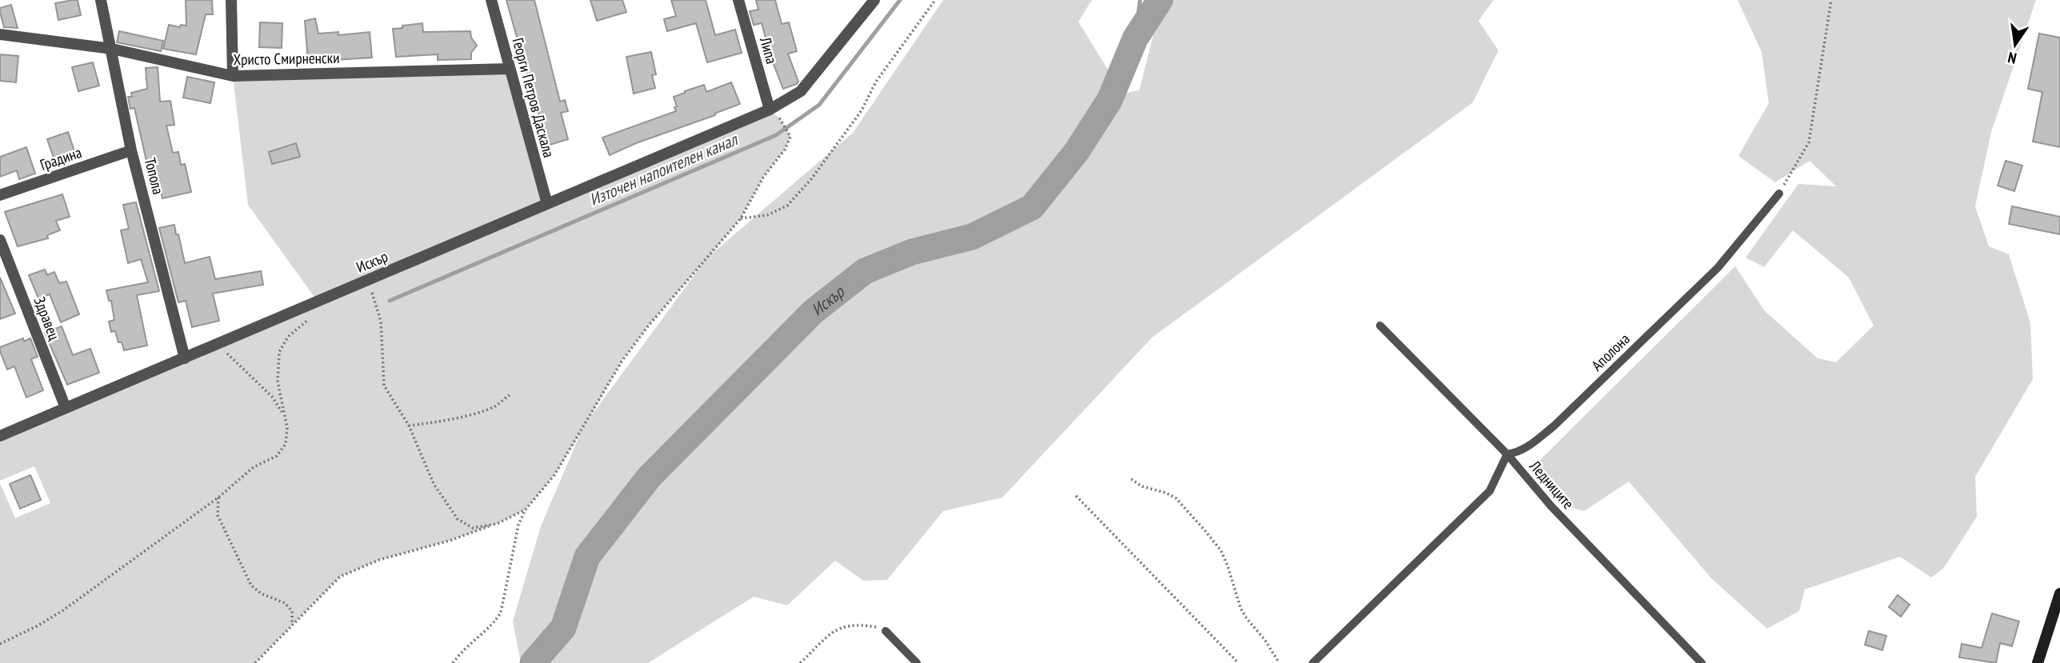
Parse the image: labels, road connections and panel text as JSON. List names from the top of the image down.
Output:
{
  "streets": {
    "street": [
      "Липа",
      "Христо Смирненски",
      "Георги Петров Даскала",
      "Градина",
      "Топола",
      "Искър",
      "Здравец"
    ],
    "lane": ["Аполона", "Ледниците"]
  },
  "crossings": [
    ["Липа", "Искър"],
    ["Христо Смирненски", "Георги Петров Даскала"],
    ["Христо Смирненски", "Топола"],
    ["Георги Петров Даскала", "Искър"],
    ["Градина", "Топола"],
    ["Топола", "Искър"],
    ["Искър", "Здравец"],
    ["Аполона", "Ледниците"]
  ],
  "water": ["Източен напоителен канал", "Искър"],
  "north": "bottom"
}
